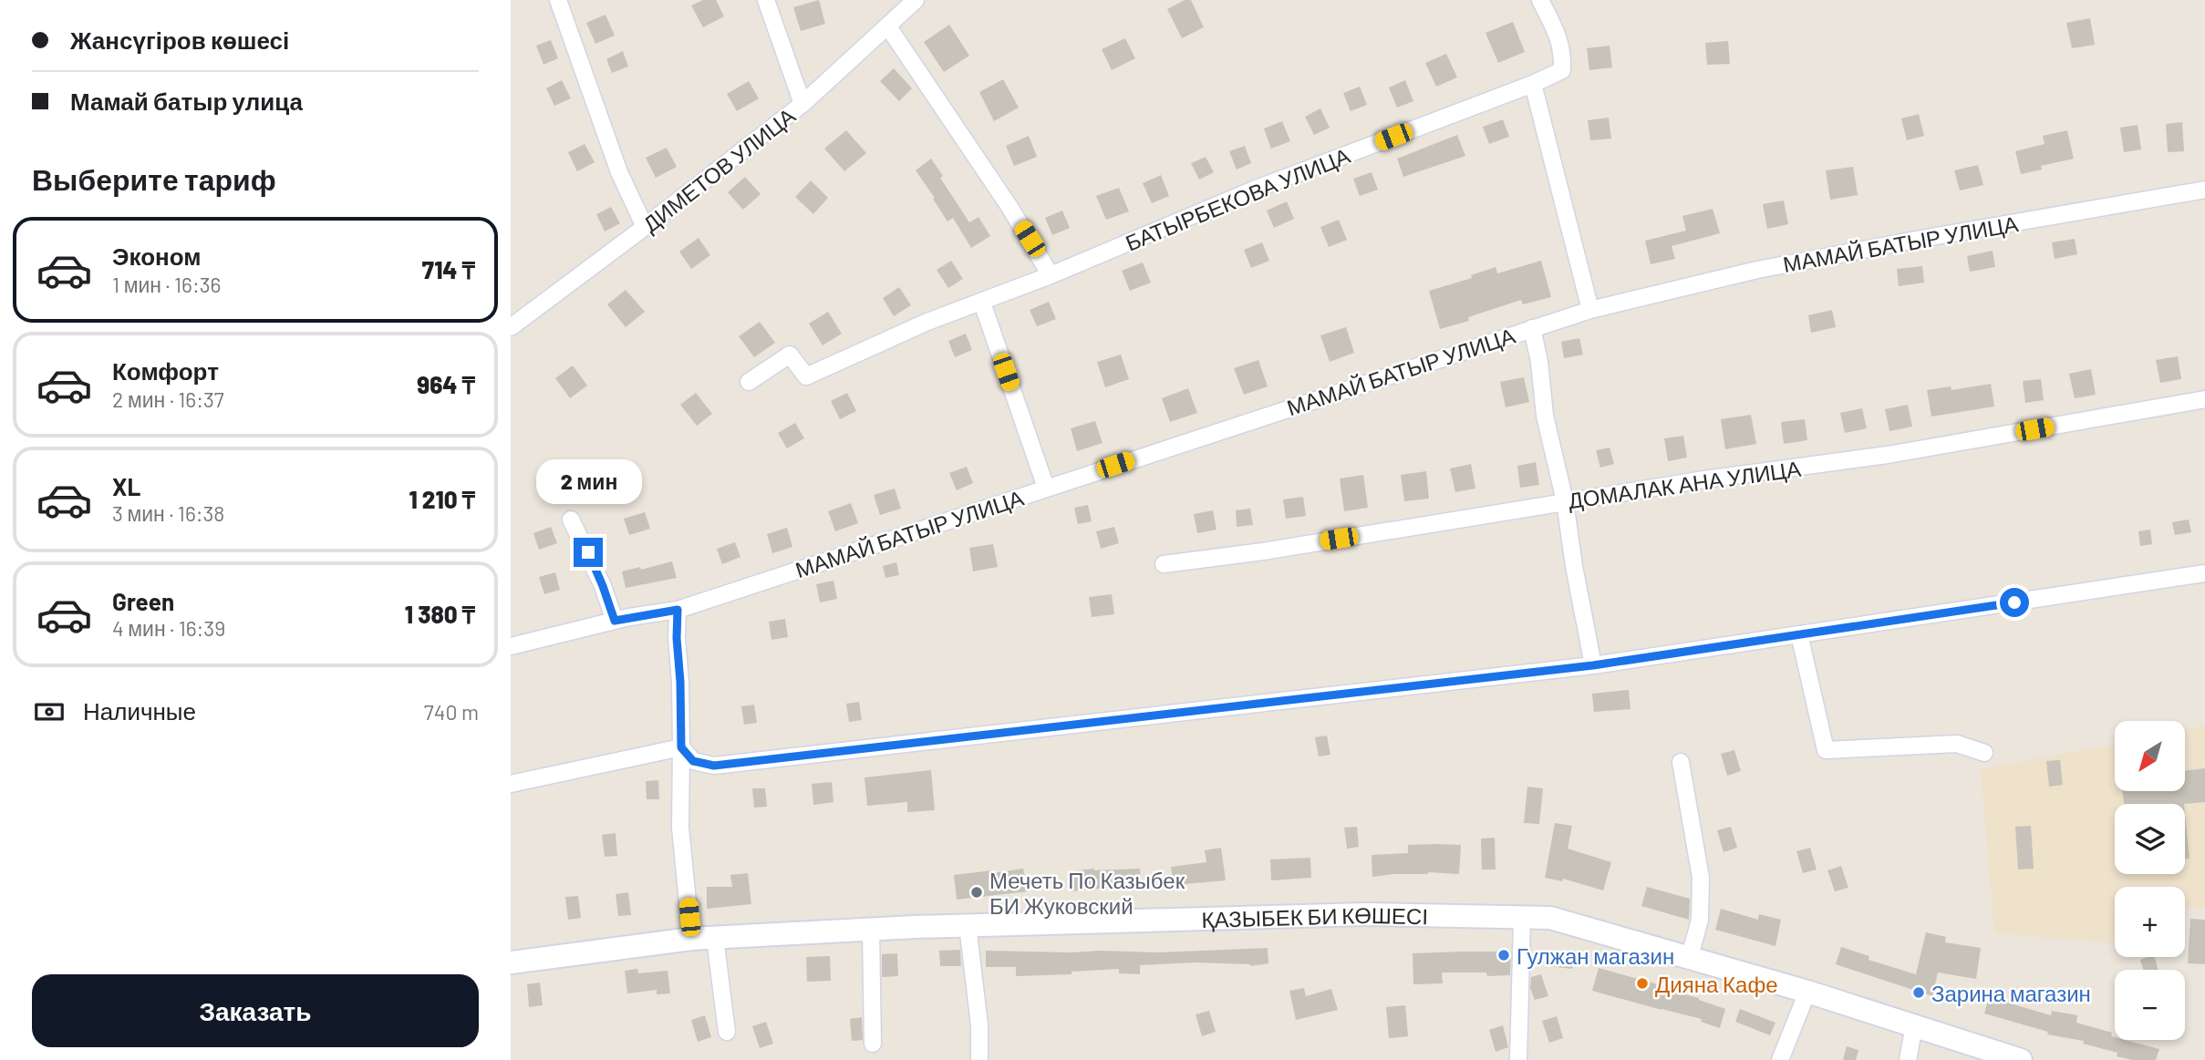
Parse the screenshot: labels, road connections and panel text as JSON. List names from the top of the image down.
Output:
{
  "streets": {
    "main road": ["ҚАЗЫБЕК БИ КӨШЕСІ"],
    "street": [
      "ДИМЕТОВ УЛИЦА",
      "БАТЫРБЕКОВА УЛИЦА",
      "МАМАЙ БАТЫР УЛИЦА",
      "ДОМАЛАК АНА УЛИЦА"
    ]
  },
  "places": [
    "Мечеть По Казыбек БИ Жуковский",
    "Гулжан магазин",
    "Дияна Кафе",
    "Зарина магазин"
  ],
  "north": "bottom left",
  "page": {
    "banner": ["Жансүгіров көшесі", "Мамай батыр улица"],
    "heading": "Выберите тариф",
    "list": [
      {
        "name": "Эконом",
        "note": "1 мин · 16:36",
        "value": "714 ₸"
      },
      {
        "name": "Комфорт",
        "note": "2 мин · 16:37",
        "value": "964 ₸"
      },
      {
        "name": "XL",
        "note": "3 мин · 16:38",
        "value": "1 210 ₸"
      },
      {
        "name": "Green",
        "note": "4 мин · 16:39",
        "value": "1 380 ₸"
      }
    ],
    "bubble": "2 мин",
    "pay": ["Наличные", "740 m"],
    "map_buttons": ["+", "−"],
    "buttons": "Заказать"
  }
}
